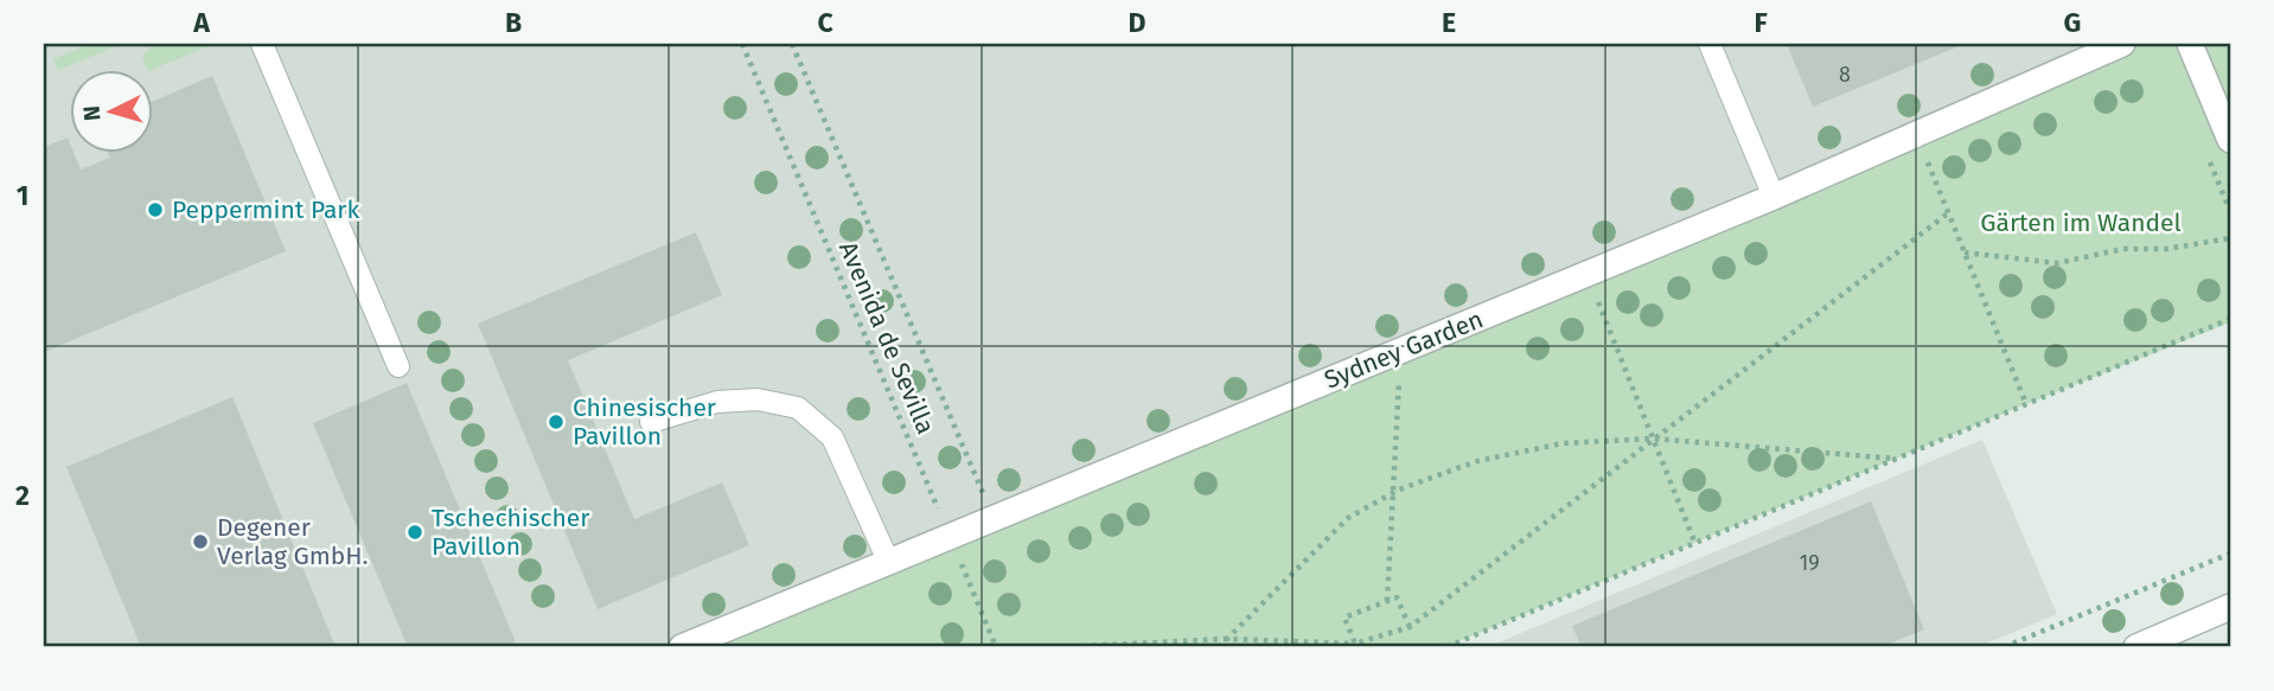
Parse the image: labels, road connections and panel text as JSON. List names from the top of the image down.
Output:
{
  "streets": {
    "street": ["Sydney Garden"],
    "path": ["Avenida de Sevilla"]
  },
  "crossings": [
    ["Avenida de Sevilla", "Sydney Garden"]
  ],
  "parks": ["Gärten im Wandel"],
  "places": [
    "Peppermint Park",
    "Chinesischer Pavillon",
    "Tschechischer Pavillon",
    "Degener Verlag GmbH."
  ],
  "house_numbers": ["8", "19"],
  "north": "left",
  "grid": {
    "columns": [
      "A",
      "B",
      "C",
      "D",
      "E",
      "F",
      "G"
    ],
    "rows": ["1", "2"]
  }
}
